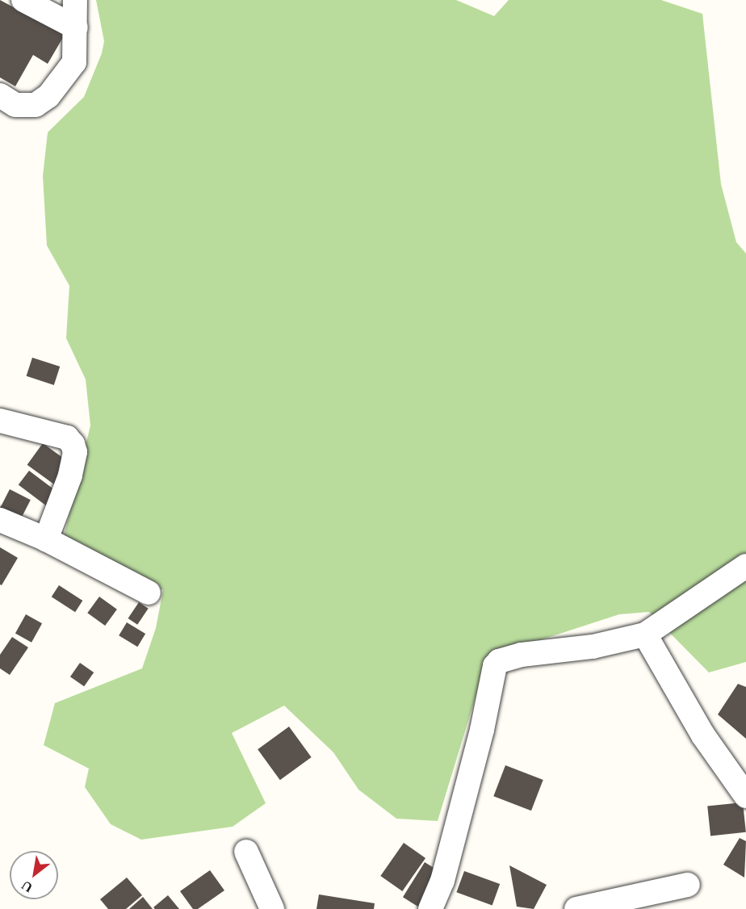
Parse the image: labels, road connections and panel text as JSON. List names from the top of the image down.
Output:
{
  "north": "bottom left"
}
